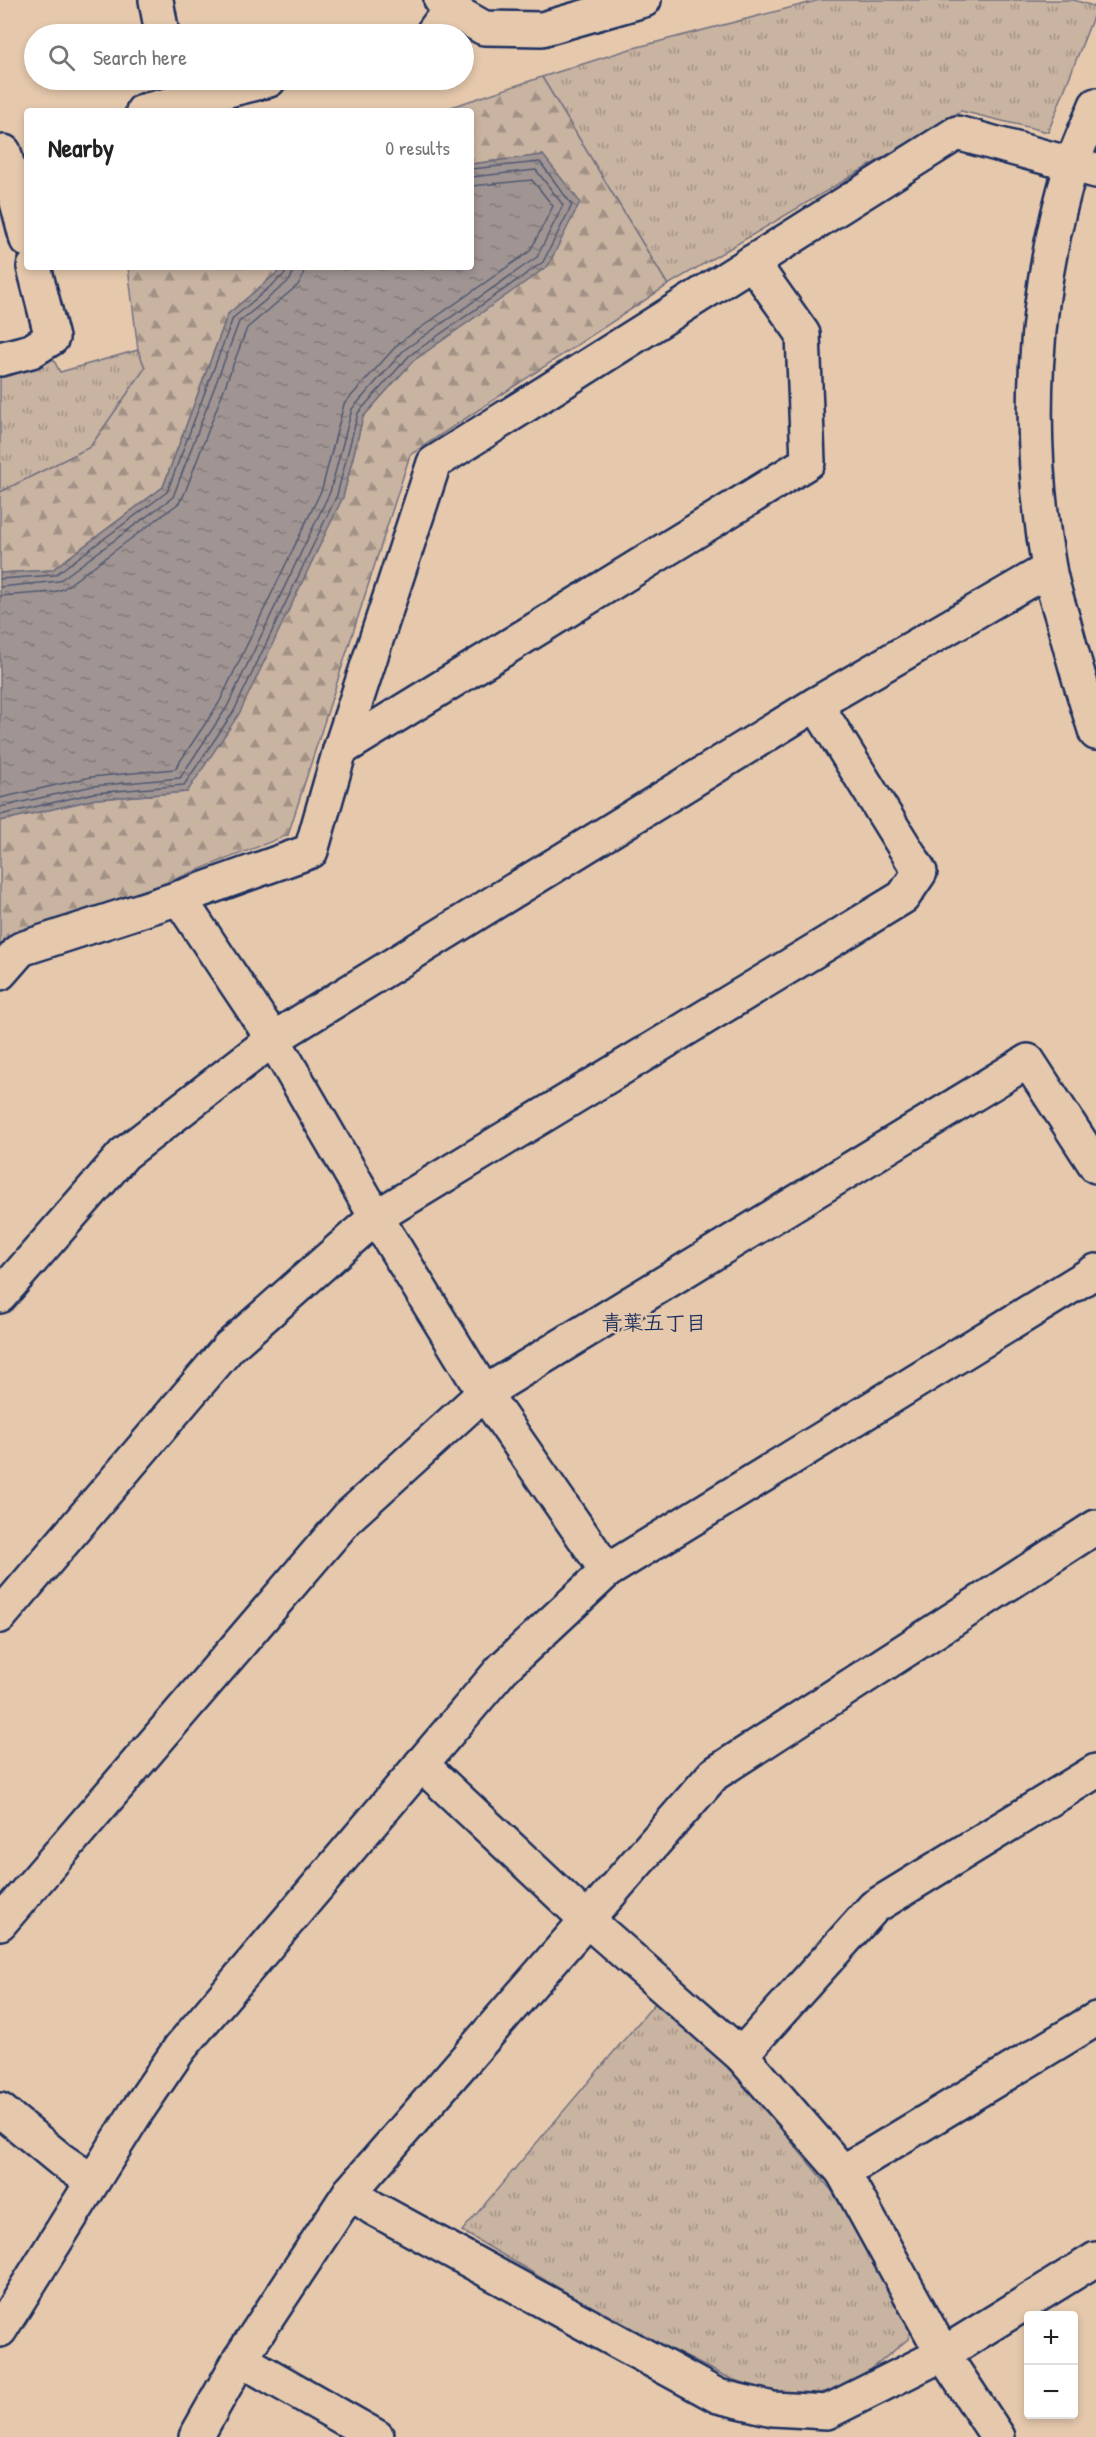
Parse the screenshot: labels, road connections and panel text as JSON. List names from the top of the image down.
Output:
{
  "districts": ["青葉五丁目"],
  "page": {
    "search": "Search here",
    "heading": ["Nearby", "0 results"],
    "map_buttons": ["+", "−"]
  }
}
